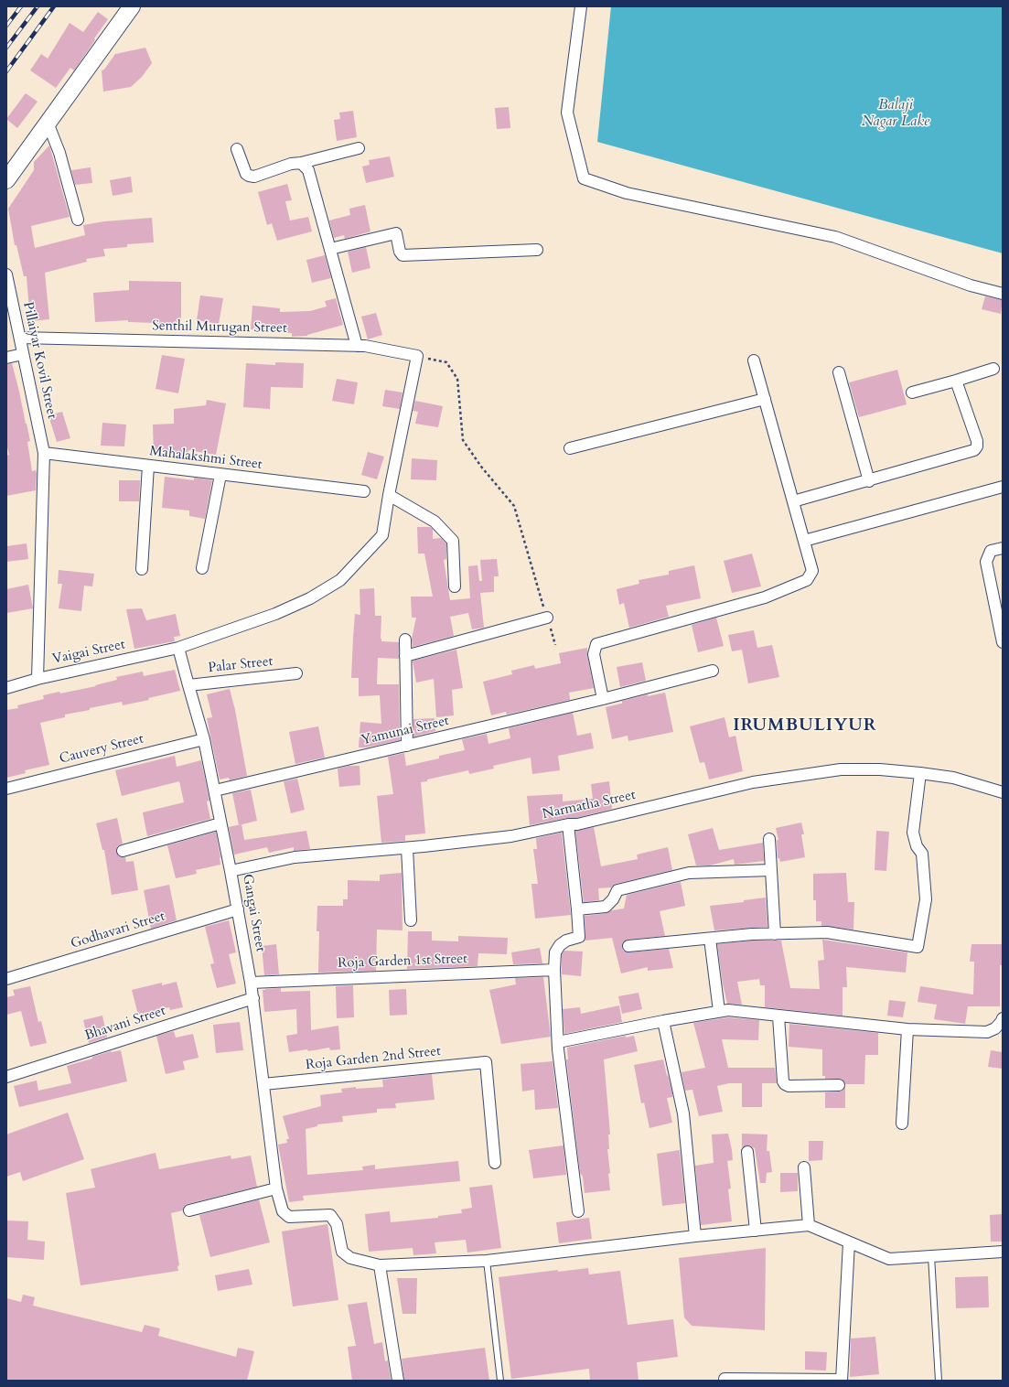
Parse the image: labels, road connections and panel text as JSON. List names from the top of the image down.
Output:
{
  "streets": {
    "street": [
      "Senthil Murugan Street",
      "Pillaiyar Kovil Street",
      "Mahalakshmi Street",
      "Vaigai Street",
      "Palar Street",
      "Yamunai Street",
      "Cauvery Street",
      "Narmatha Street",
      "Gangai Street",
      "Godhavari Street",
      "Roja Garden 1st Street",
      "Bhavani Street",
      "Roja Garden 2nd Street"
    ]
  },
  "crossings": [
    ["Senthil Murugan Street", "Pillaiyar Kovil Street"],
    ["Senthil Murugan Street", "Vaigai Street"],
    ["Pillaiyar Kovil Street", "Mahalakshmi Street"],
    ["Pillaiyar Kovil Street", "Vaigai Street"],
    ["Vaigai Street", "Gangai Street"],
    ["Palar Street", "Gangai Street"],
    ["Yamunai Street", "Gangai Street"],
    ["Cauvery Street", "Gangai Street"],
    ["Narmatha Street", "Gangai Street"],
    ["Gangai Street", "Godhavari Street"],
    ["Gangai Street", "Roja Garden 1st Street"],
    ["Gangai Street", "Bhavani Street"],
    ["Gangai Street", "Roja Garden 2nd Street"]
  ],
  "districts": ["IRUMBULIYUR"],
  "water": ["Balaji Nagar Lake"]
}
